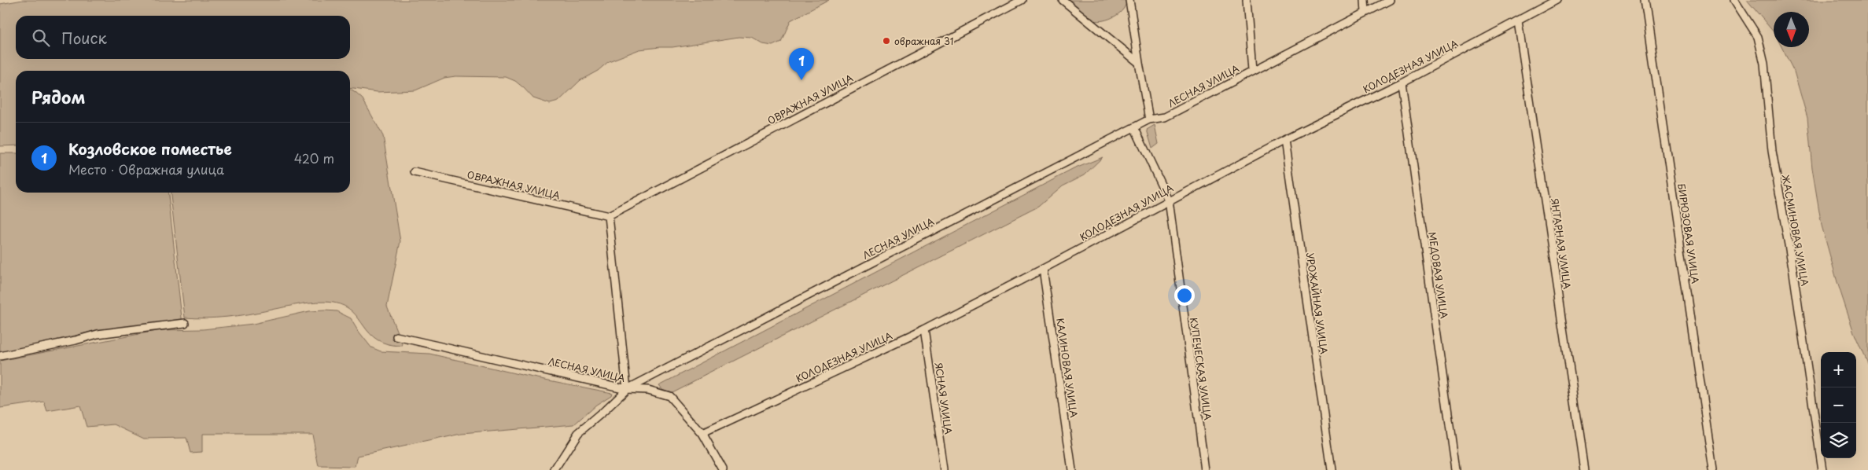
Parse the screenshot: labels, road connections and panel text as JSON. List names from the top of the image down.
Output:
{
  "streets": {
    "street": [
      "КОЛОДЕЗНАЯ УЛИЦА",
      "ЛЕСНАЯ УЛИЦА",
      "ОВРАЖНАЯ УЛИЦА",
      "ЖАСМИНОВАЯ УЛИЦА",
      "БИРЮЗОВАЯ УЛИЦА",
      "ЯНТАРНАЯ УЛИЦА",
      "МЕДОВАЯ УЛИЦА",
      "УРОЖАЙНАЯ УЛИЦА",
      "КАЛИНОВАЯ УЛИЦА",
      "КУПЕЧЕСКАЯ УЛИЦА",
      "ЯСНАЯ УЛИЦА"
    ]
  },
  "crossings": [
    ["КОЛОДЕЗНАЯ УЛИЦА", "ЯНТАРНАЯ УЛИЦА"],
    ["КОЛОДЕЗНАЯ УЛИЦА", "МЕДОВАЯ УЛИЦА"],
    ["КОЛОДЕЗНАЯ УЛИЦА", "УРОЖАЙНАЯ УЛИЦА"],
    ["КОЛОДЕЗНАЯ УЛИЦА", "КАЛИНОВАЯ УЛИЦА"],
    ["КОЛОДЕЗНАЯ УЛИЦА", "КУПЕЧЕСКАЯ УЛИЦА"],
    ["КОЛОДЕЗНАЯ УЛИЦА", "ЯСНАЯ УЛИЦА"],
    ["ЛЕСНАЯ УЛИЦА", "КУПЕЧЕСКАЯ УЛИЦА"]
  ],
  "places": ["овражная 31"],
  "north": "bottom",
  "page": {
    "search": "Поиск",
    "pins": "1",
    "heading": "Рядом",
    "list": [
      {
        "mark": "1",
        "name": "Козловское поместье",
        "note": "Место · Овражная улица",
        "value": "420 m"
      }
    ],
    "map_buttons": ["+", "−"]
  }
}
